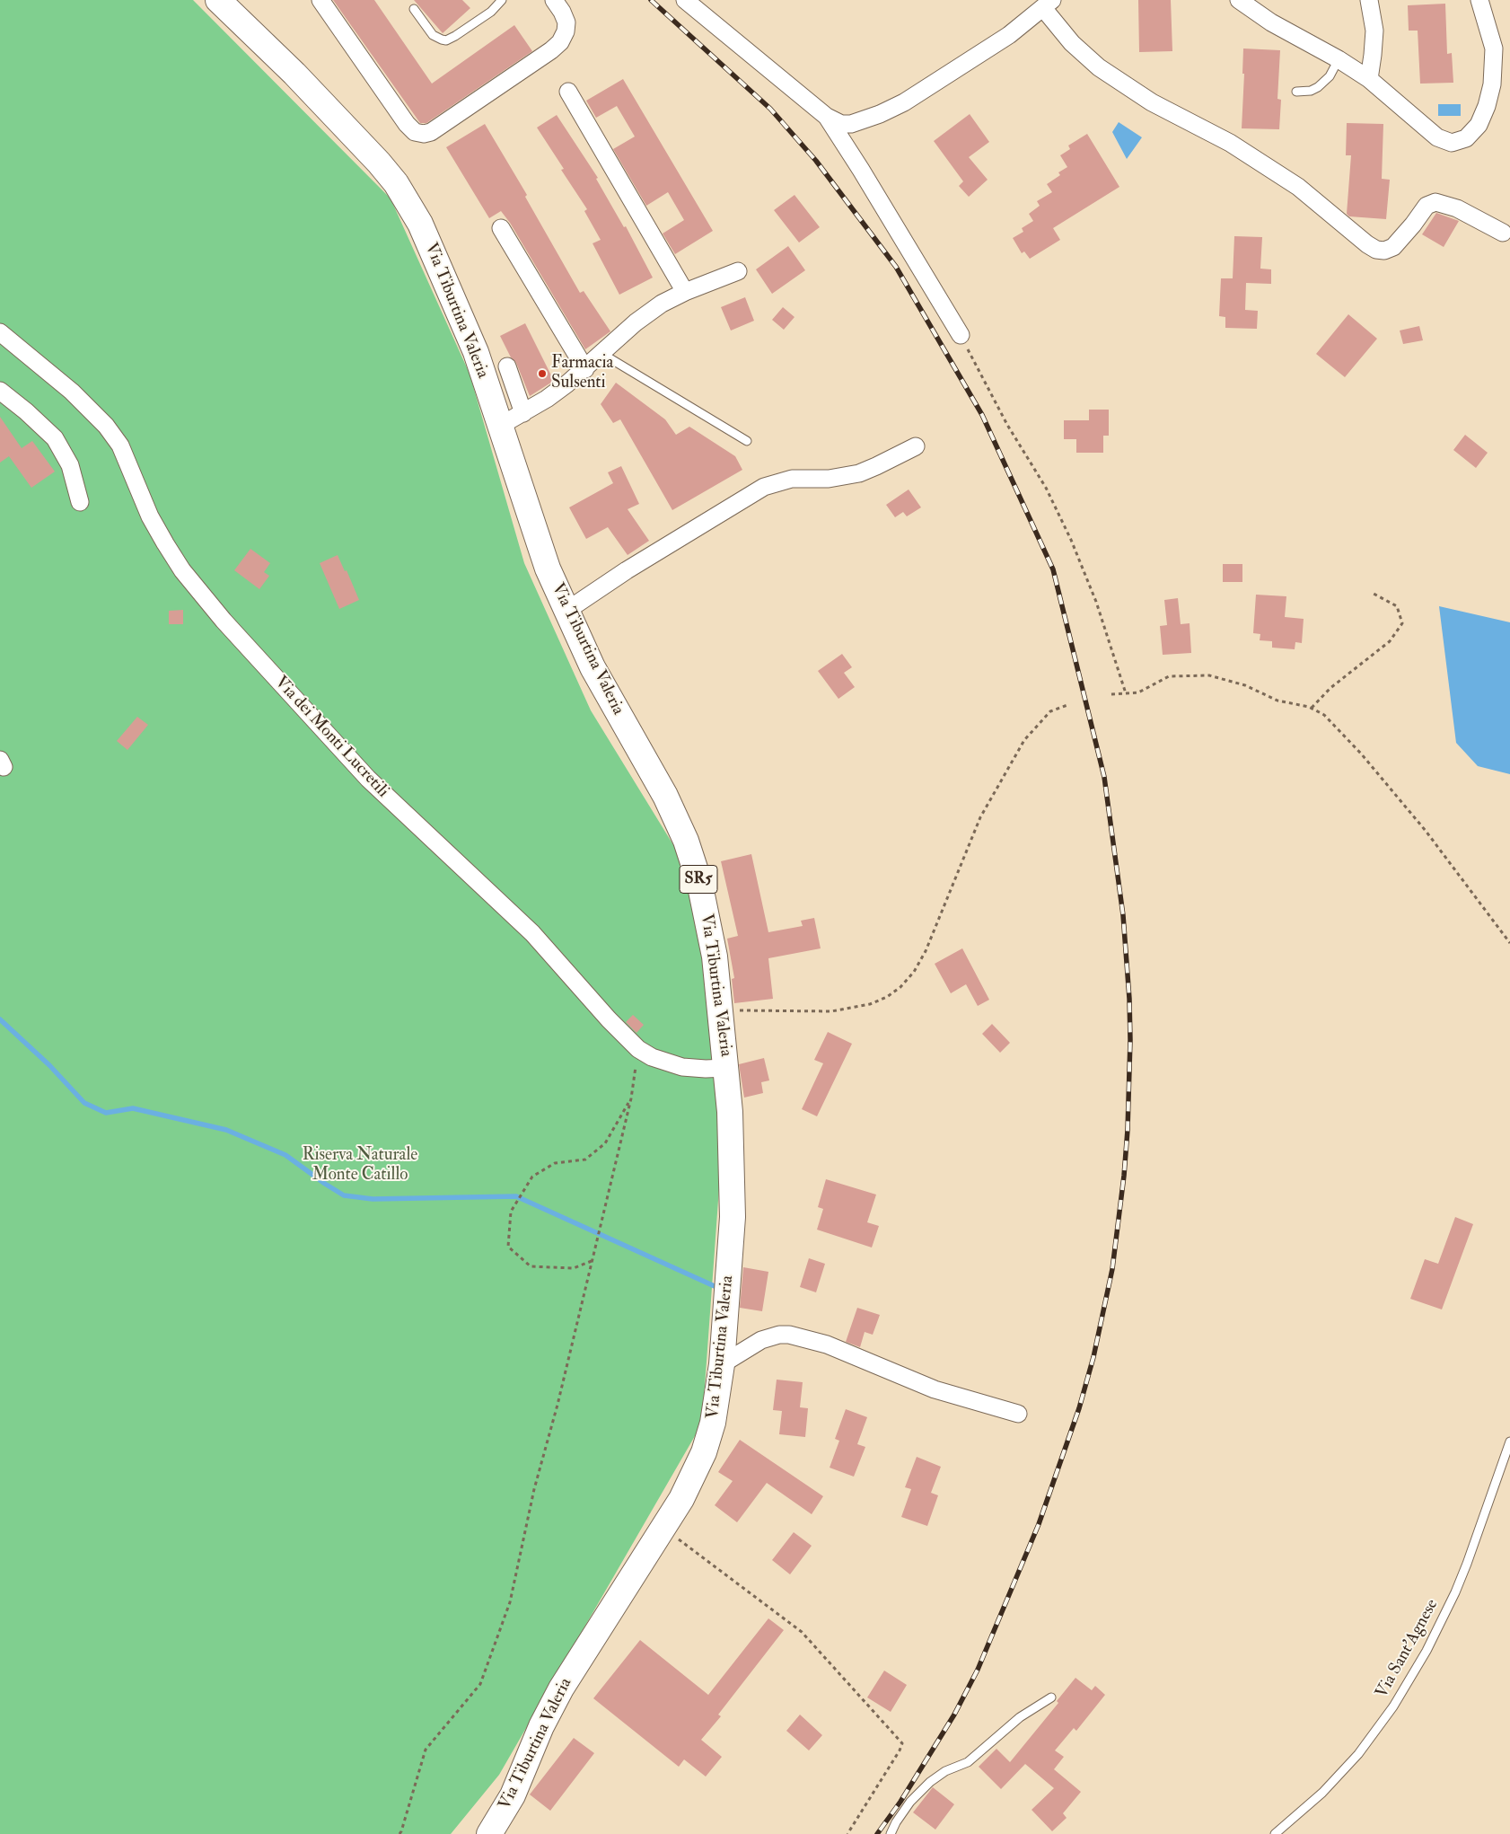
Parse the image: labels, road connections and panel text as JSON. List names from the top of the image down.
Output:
{
  "streets": {
    "main road": ["Via Tiburtina Valeria", "SR5"],
    "street": ["Via dei Monti Lucretili"],
    "lane": ["Via Sant'Agnese"]
  },
  "crossings": [
    ["Via Tiburtina Valeria", "Via dei Monti Lucretili"]
  ],
  "parks": ["Riserva Naturale Monte Catillo"],
  "places": ["Farmacia Sulsenti"]
}
